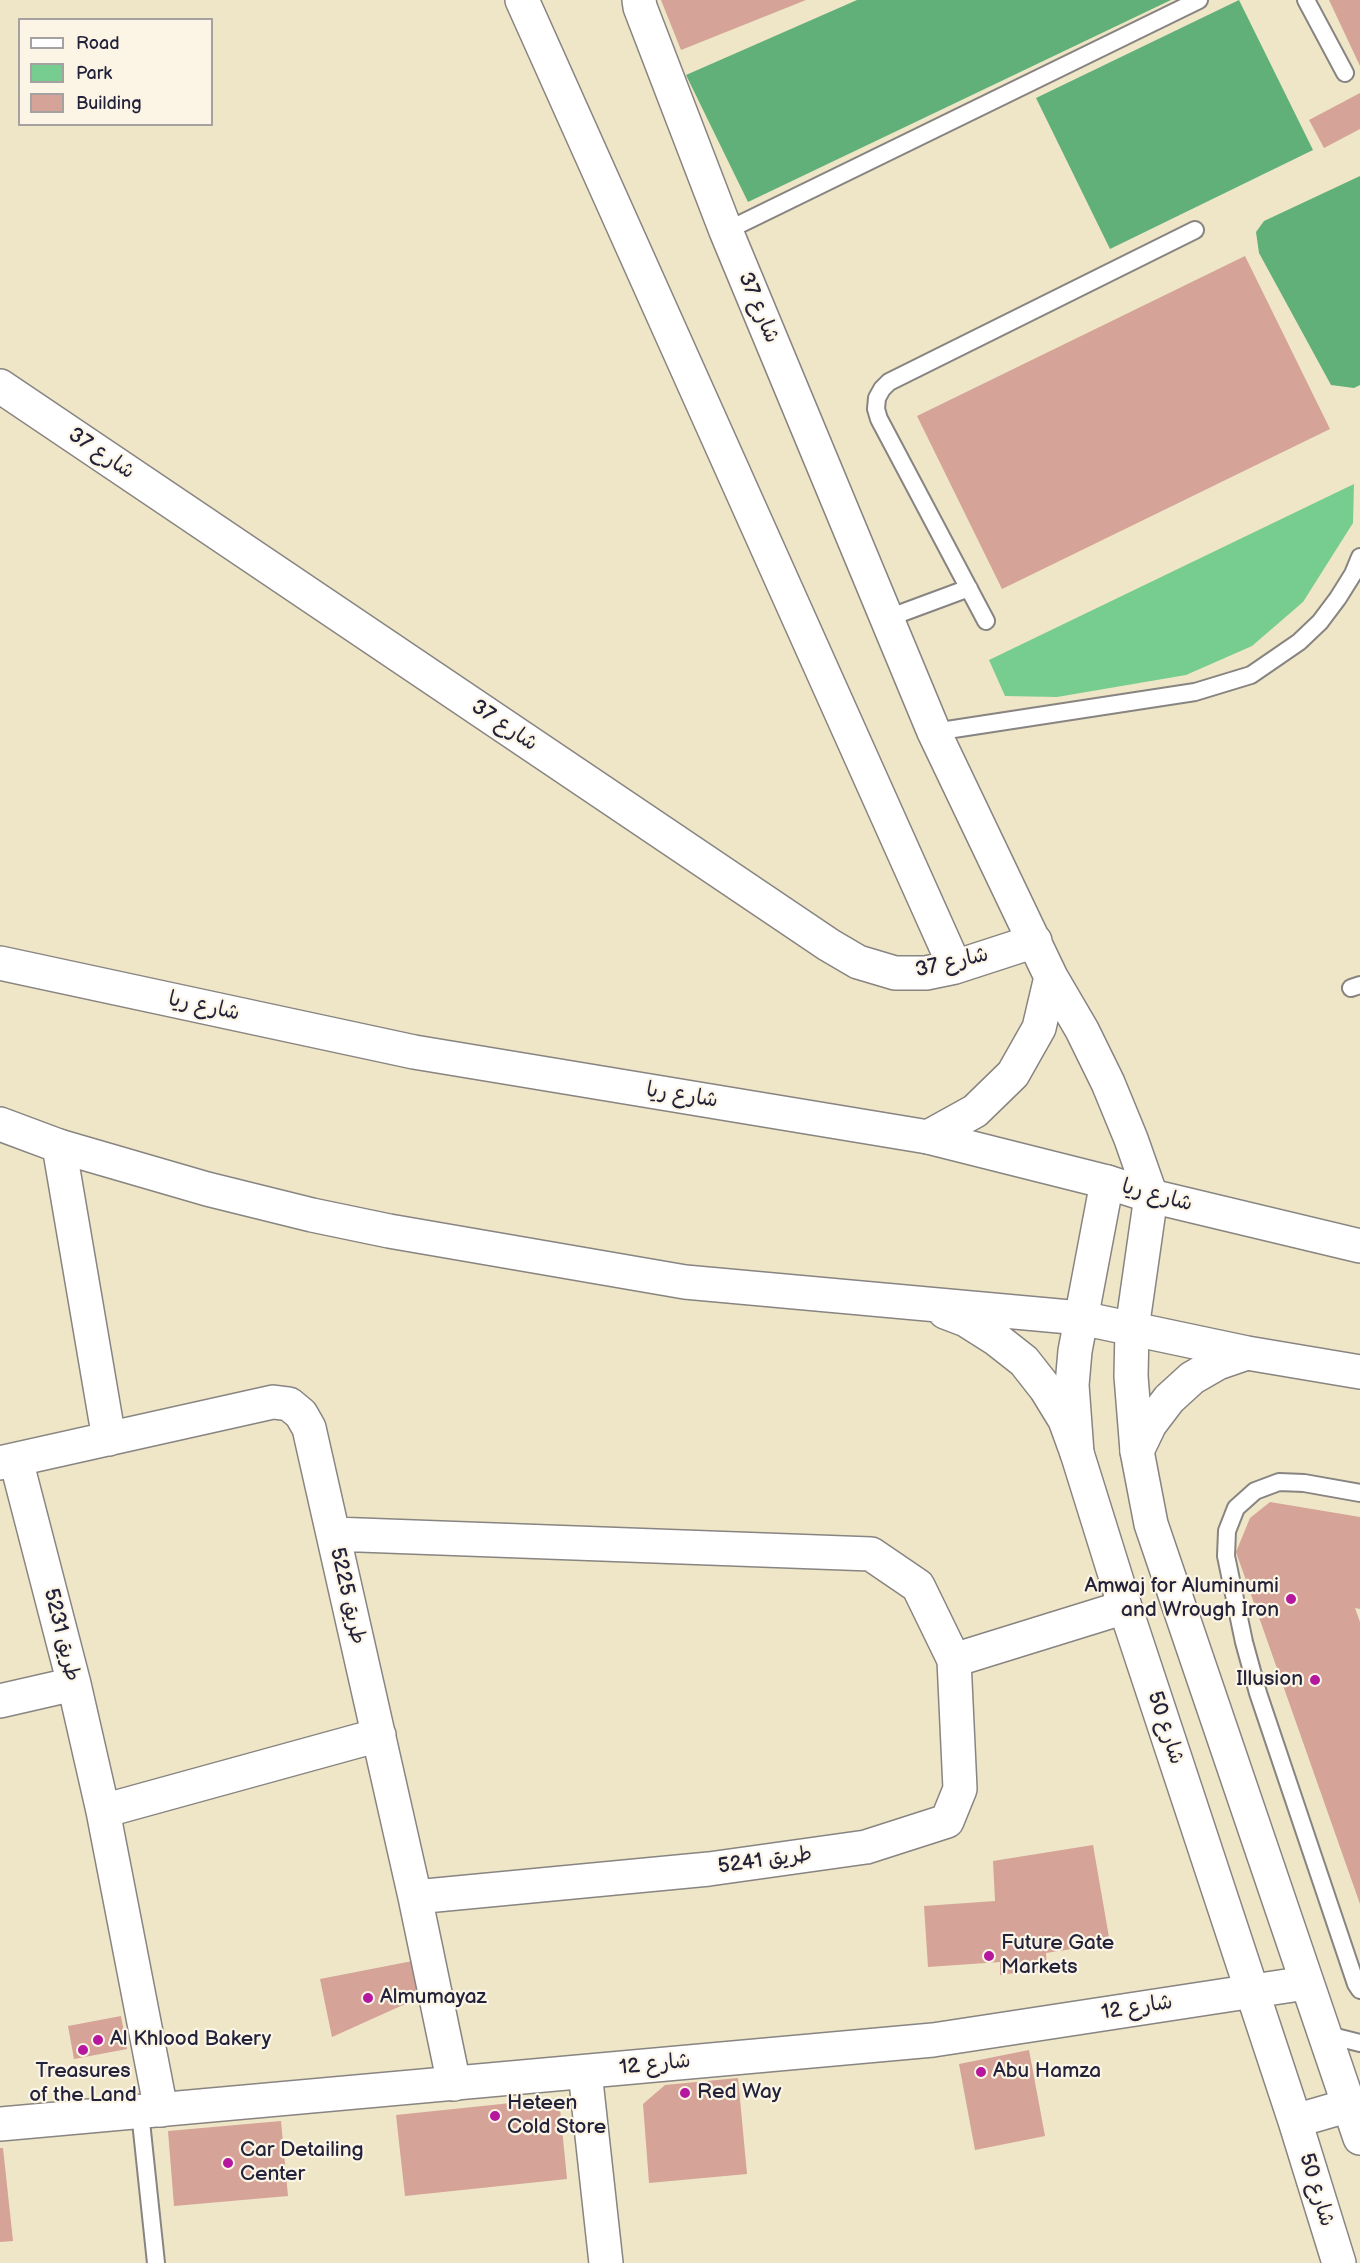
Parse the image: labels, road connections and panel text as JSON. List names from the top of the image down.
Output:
{
  "streets": {
    "street": [
      "شارع 37",
      "شارع ريا",
      "طريق 5225",
      "طريق 5231",
      "شارع 50",
      "طريق 5241",
      "شارع 12"
    ]
  },
  "crossings": [
    ["شارع 37", "شارع ريا"],
    ["شارع ريا", "شارع 50"],
    ["طريق 5225", "طريق 5231"],
    ["طريق 5225", "طريق 5241"],
    ["طريق 5225", "شارع 12"],
    ["طريق 5231", "شارع 12"],
    ["شارع 50", "شارع 12"]
  ],
  "places": [
    "Amwaj for Aluminumi and Wrough Iron",
    "Illusion",
    "Future Gate Markets",
    "Almumayaz",
    "Al Khlood Bakery",
    "Treasures of the Land",
    "Abu Hamza",
    "Red Way",
    "Heteen Cold Store",
    "Car Detailing Center"
  ],
  "legend": ["Road", "Park", "Building"]
}
